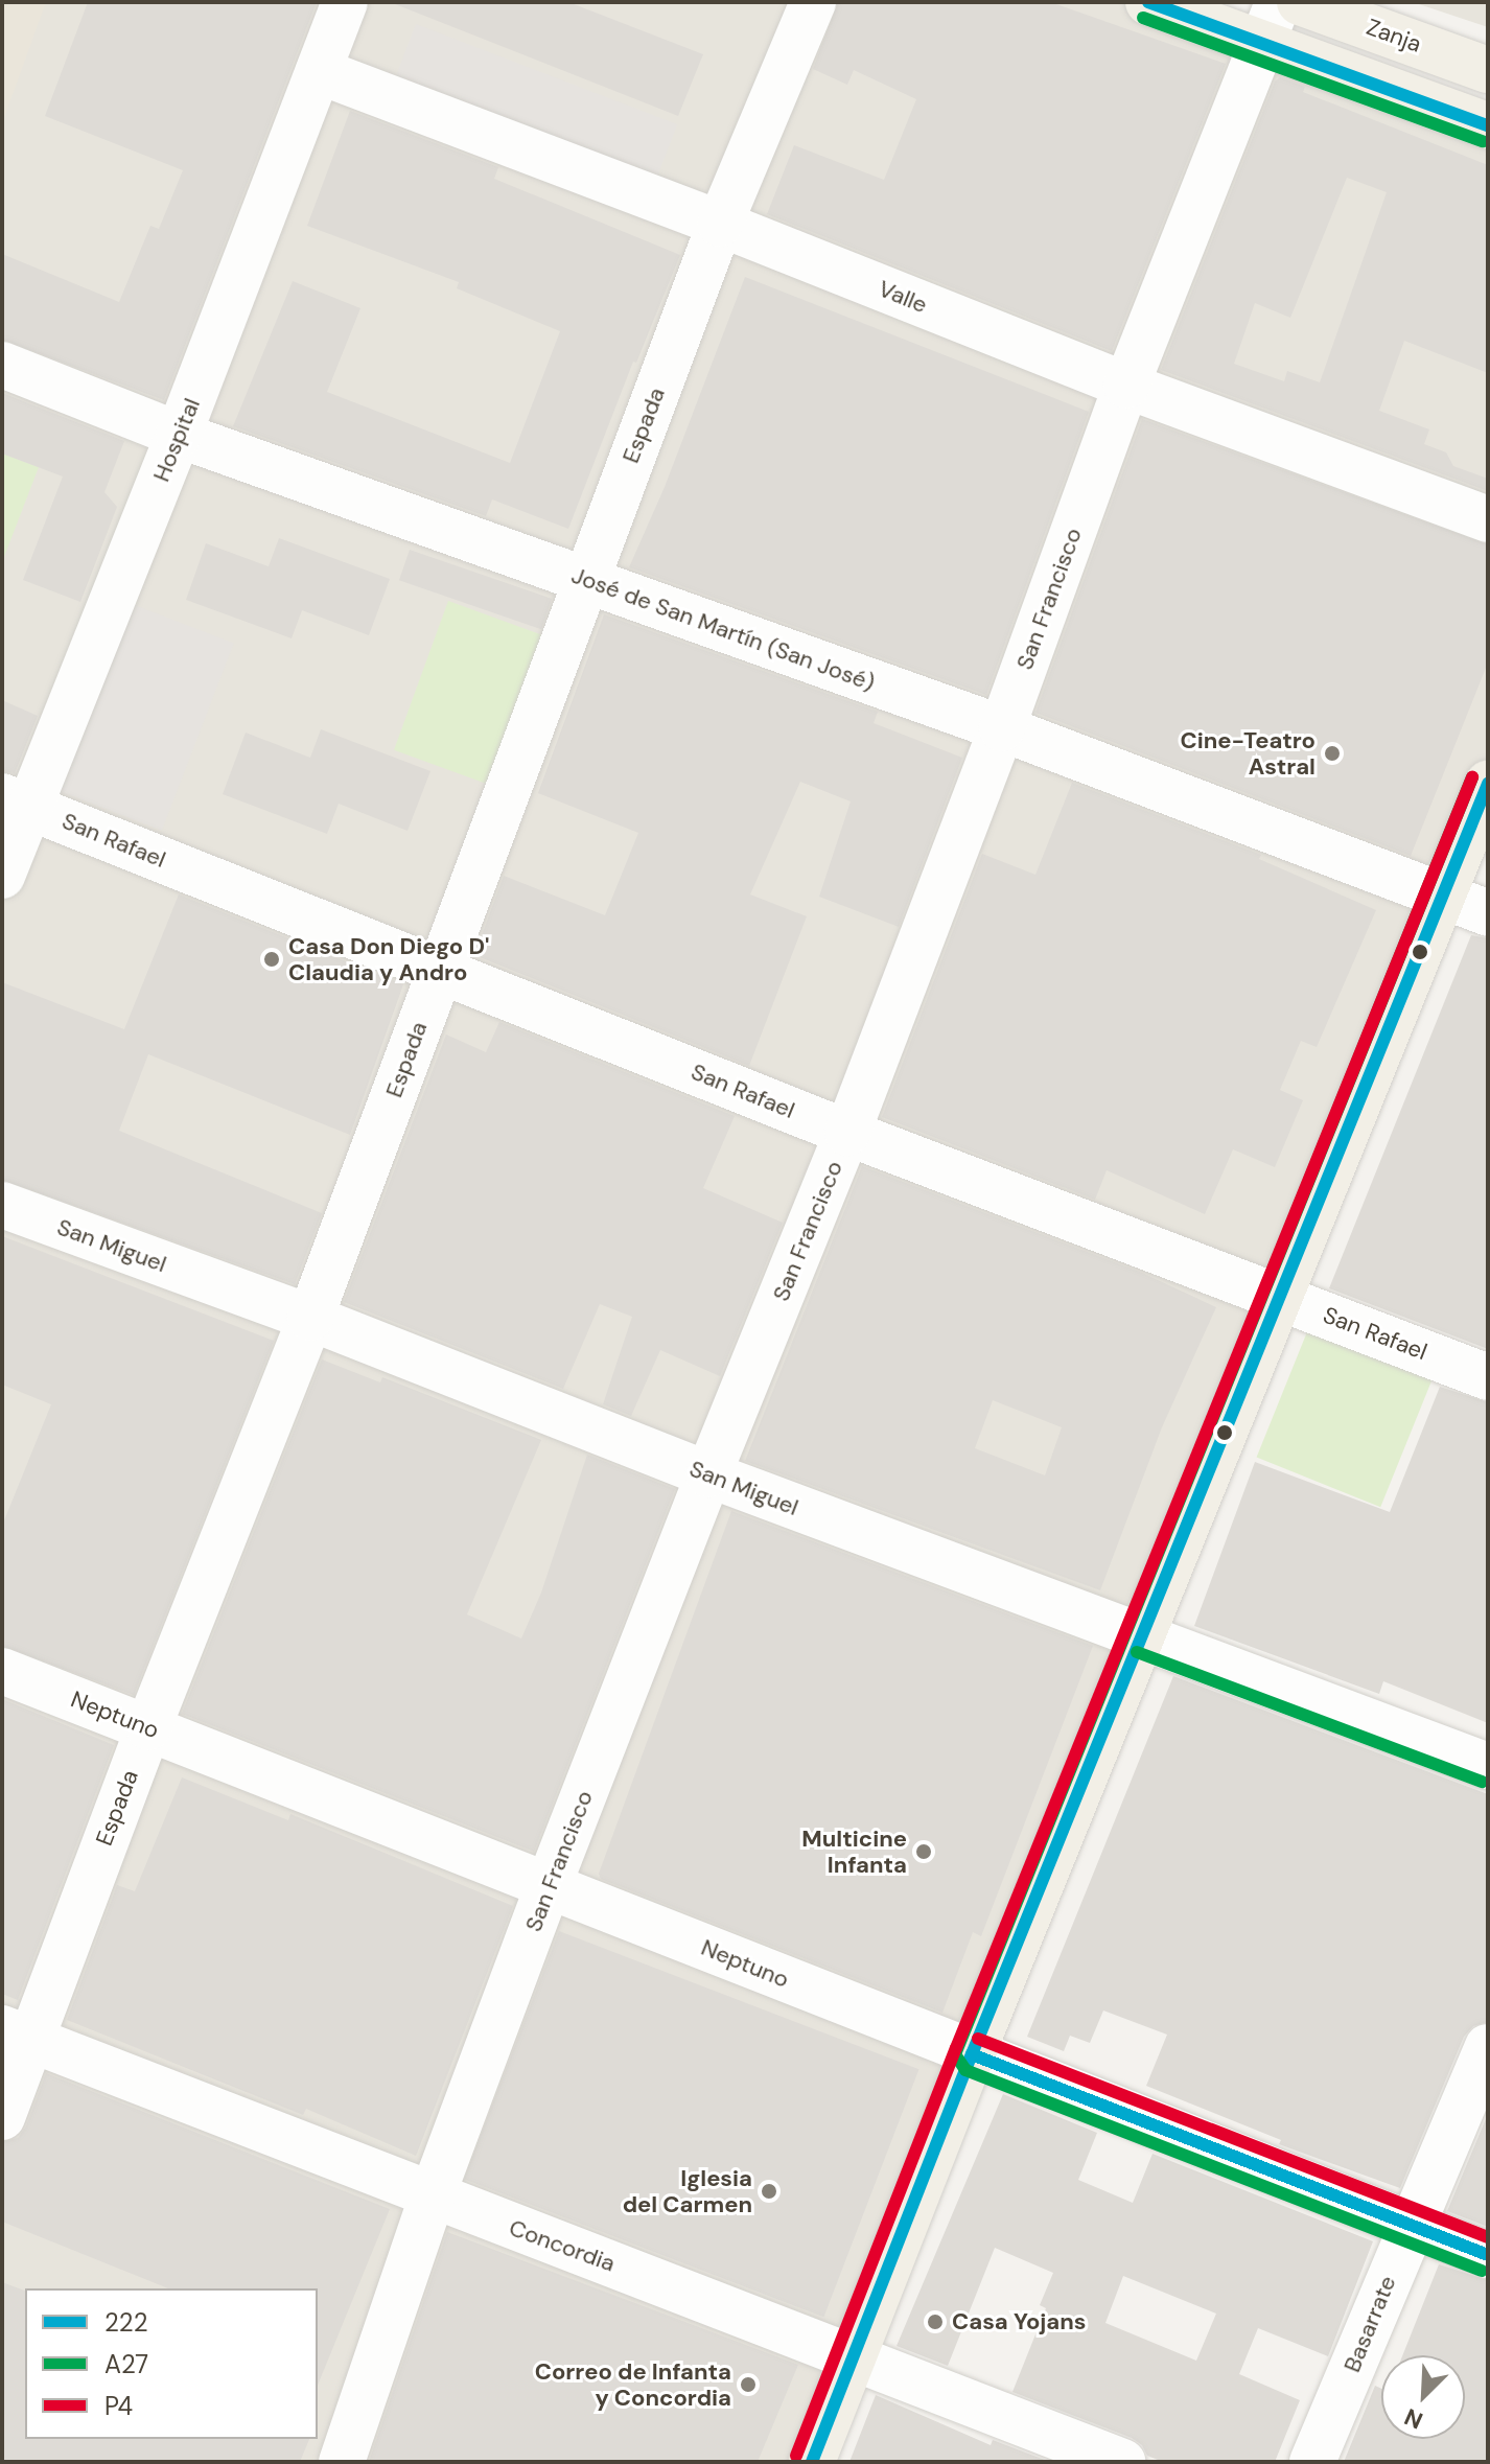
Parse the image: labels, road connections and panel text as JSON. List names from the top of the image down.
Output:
{
  "streets": {
    "main road": ["Zanja"],
    "street": [
      "Valle",
      "Espada",
      "Hospital",
      "San Francisco",
      "José de San Martín (San José)",
      "San Rafael",
      "San Miguel",
      "Neptuno",
      "Concordia",
      "Basarrate"
    ]
  },
  "crossings": [
    ["Valle", "Espada"],
    ["Valle", "Hospital"],
    ["Valle", "San Francisco"],
    ["Espada", "José de San Martín (San José)"],
    ["Espada", "San Rafael"],
    ["Espada", "San Miguel"],
    ["Espada", "Neptuno"],
    ["Espada", "Concordia"],
    ["Hospital", "José de San Martín (San José)"],
    ["Hospital", "San Rafael"],
    ["San Francisco", "José de San Martín (San José)"],
    ["San Francisco", "San Rafael"],
    ["San Francisco", "San Miguel"],
    ["San Francisco", "Neptuno"],
    ["San Francisco", "Concordia"],
    ["Neptuno", "Basarrate"]
  ],
  "places": [
    "Cine-Teatro Astral",
    "Casa Don Diego D' Claudia y Andro",
    "Multicine Infanta",
    "Iglesia del Carmen",
    "Casa Yojans",
    "Correo de Infanta y Concordia"
  ],
  "lines": ["transit line 222", "transit line A27", "transit line P4"],
  "legend": ["222", "A27", "P4"],
  "north": "bottom left"
}
